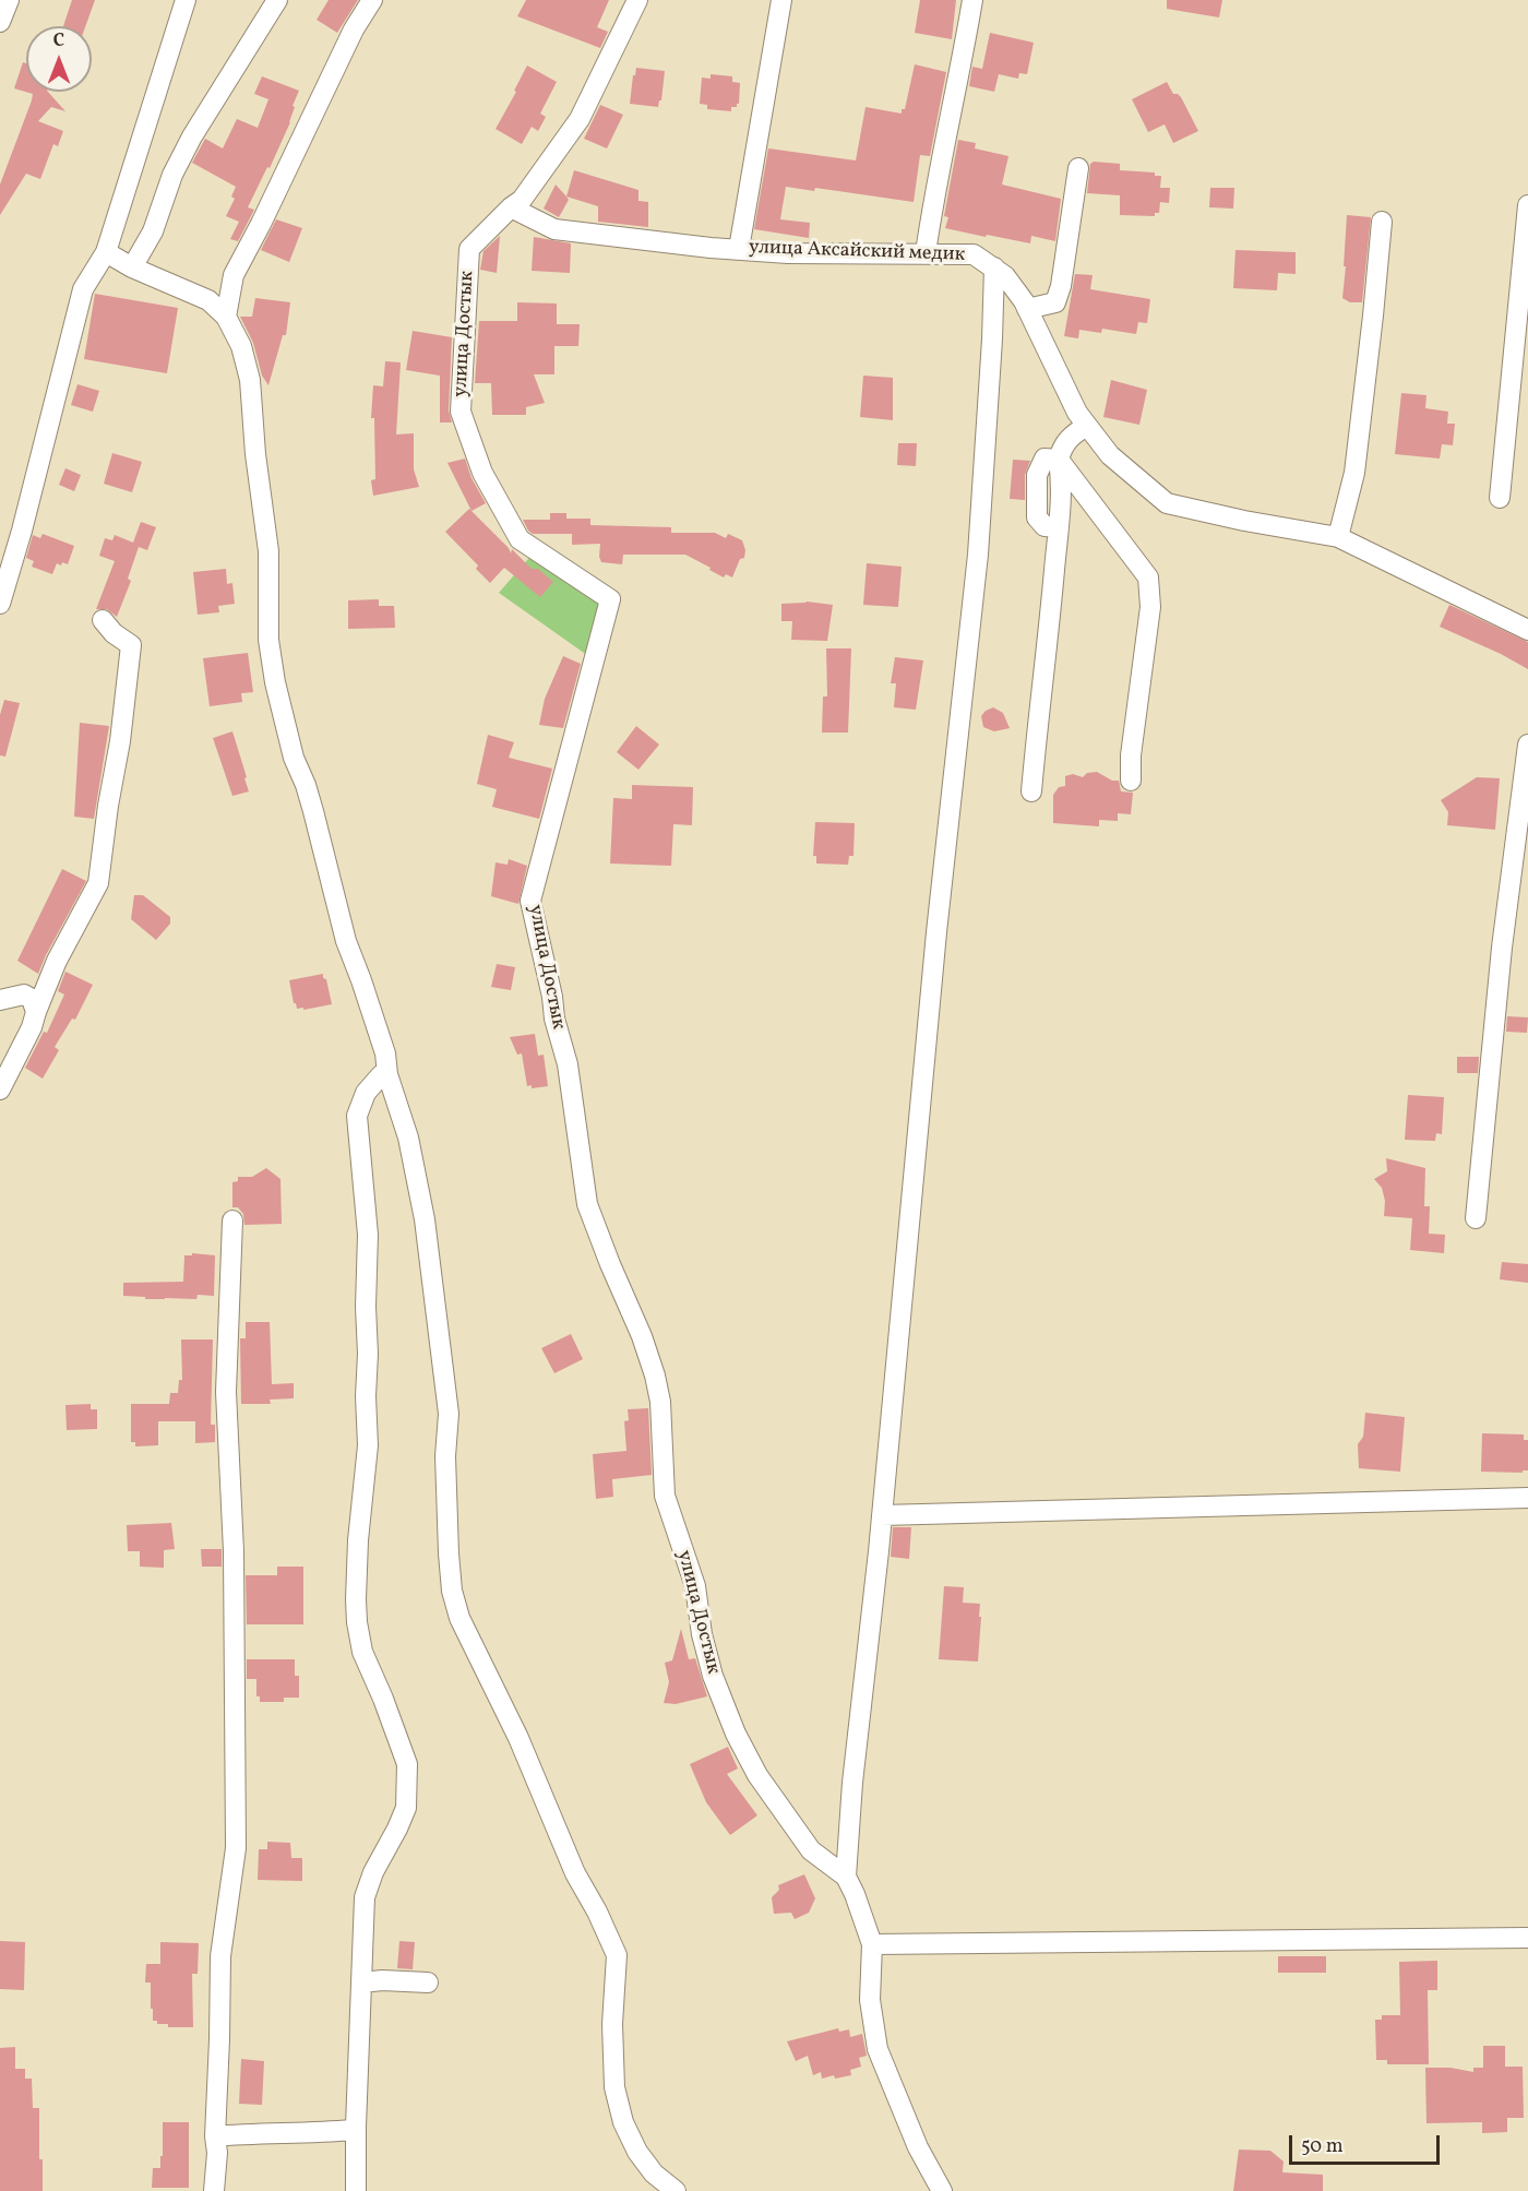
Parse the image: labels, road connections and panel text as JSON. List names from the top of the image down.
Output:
{
  "streets": {
    "street": ["улица Аксайский медик", "улица Достык"]
  },
  "crossings": [
    ["улица Аксайский медик", "улица Достык"]
  ],
  "scale_bar": "50 m",
  "north": "top"
}
